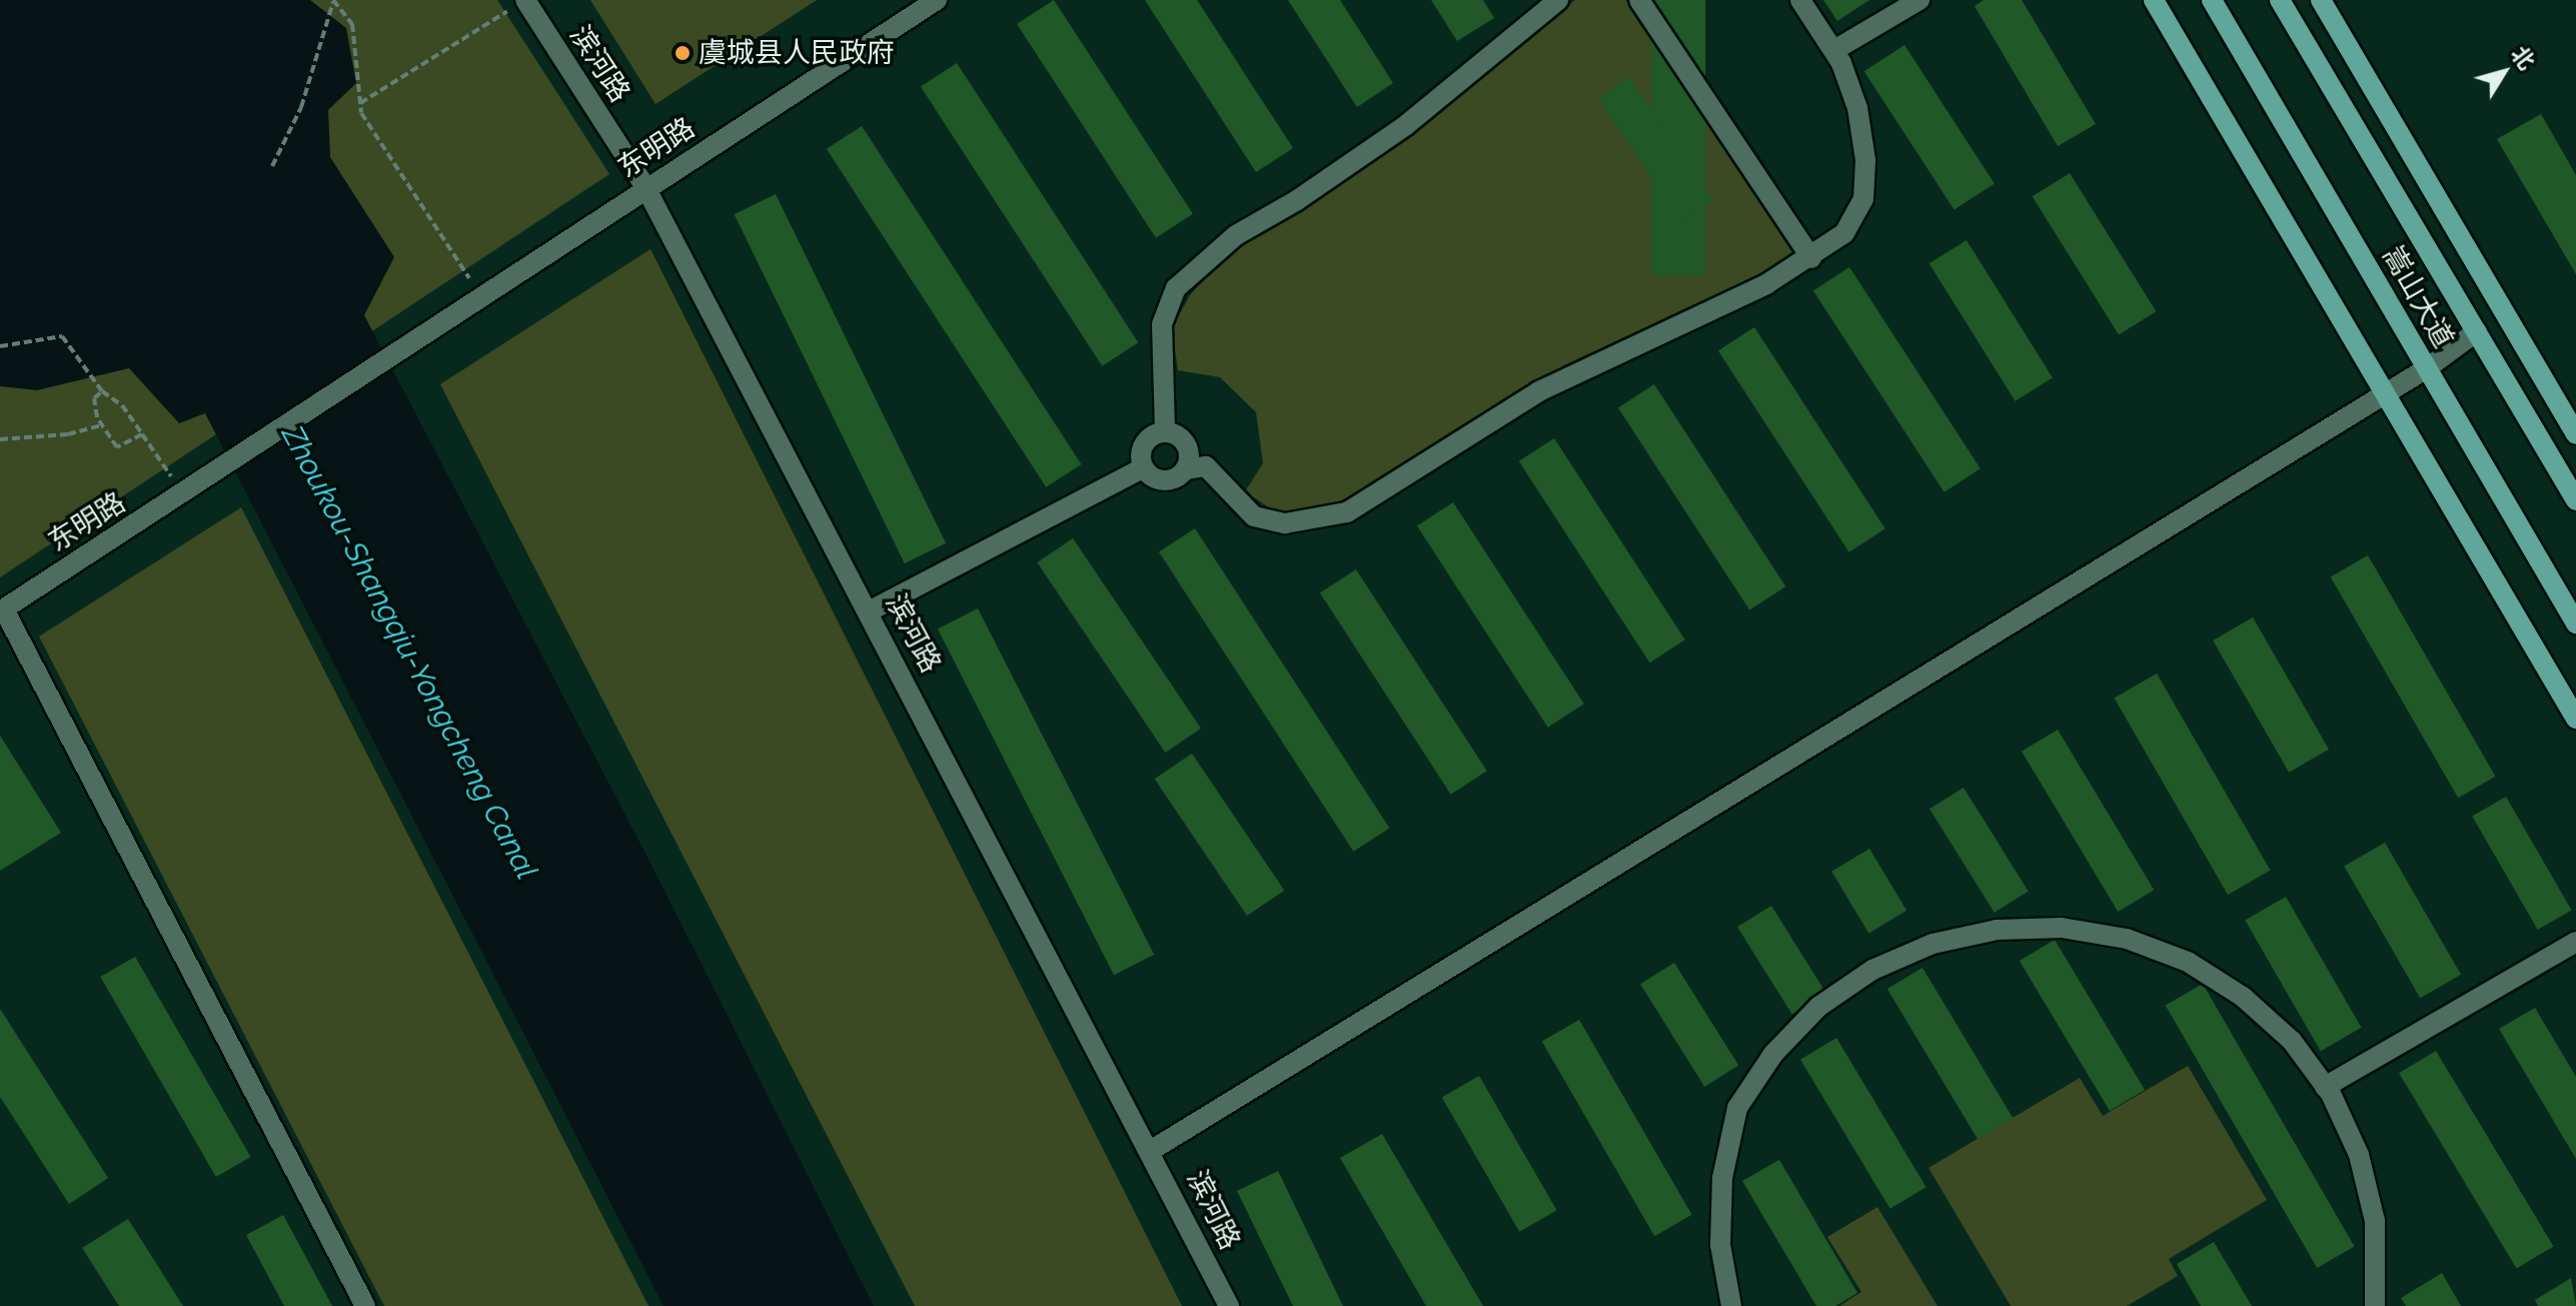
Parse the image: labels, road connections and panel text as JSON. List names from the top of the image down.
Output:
{
  "streets": {
    "main road": ["嵩山大道"],
    "street": ["滨河路", "东明路"]
  },
  "crossings": [
    ["滨河路", "东明路"]
  ],
  "water": ["Zhoukou-Shangqiu-Yongcheng Canal"],
  "places": ["虞城县人民政府"],
  "north": "top right"
}
